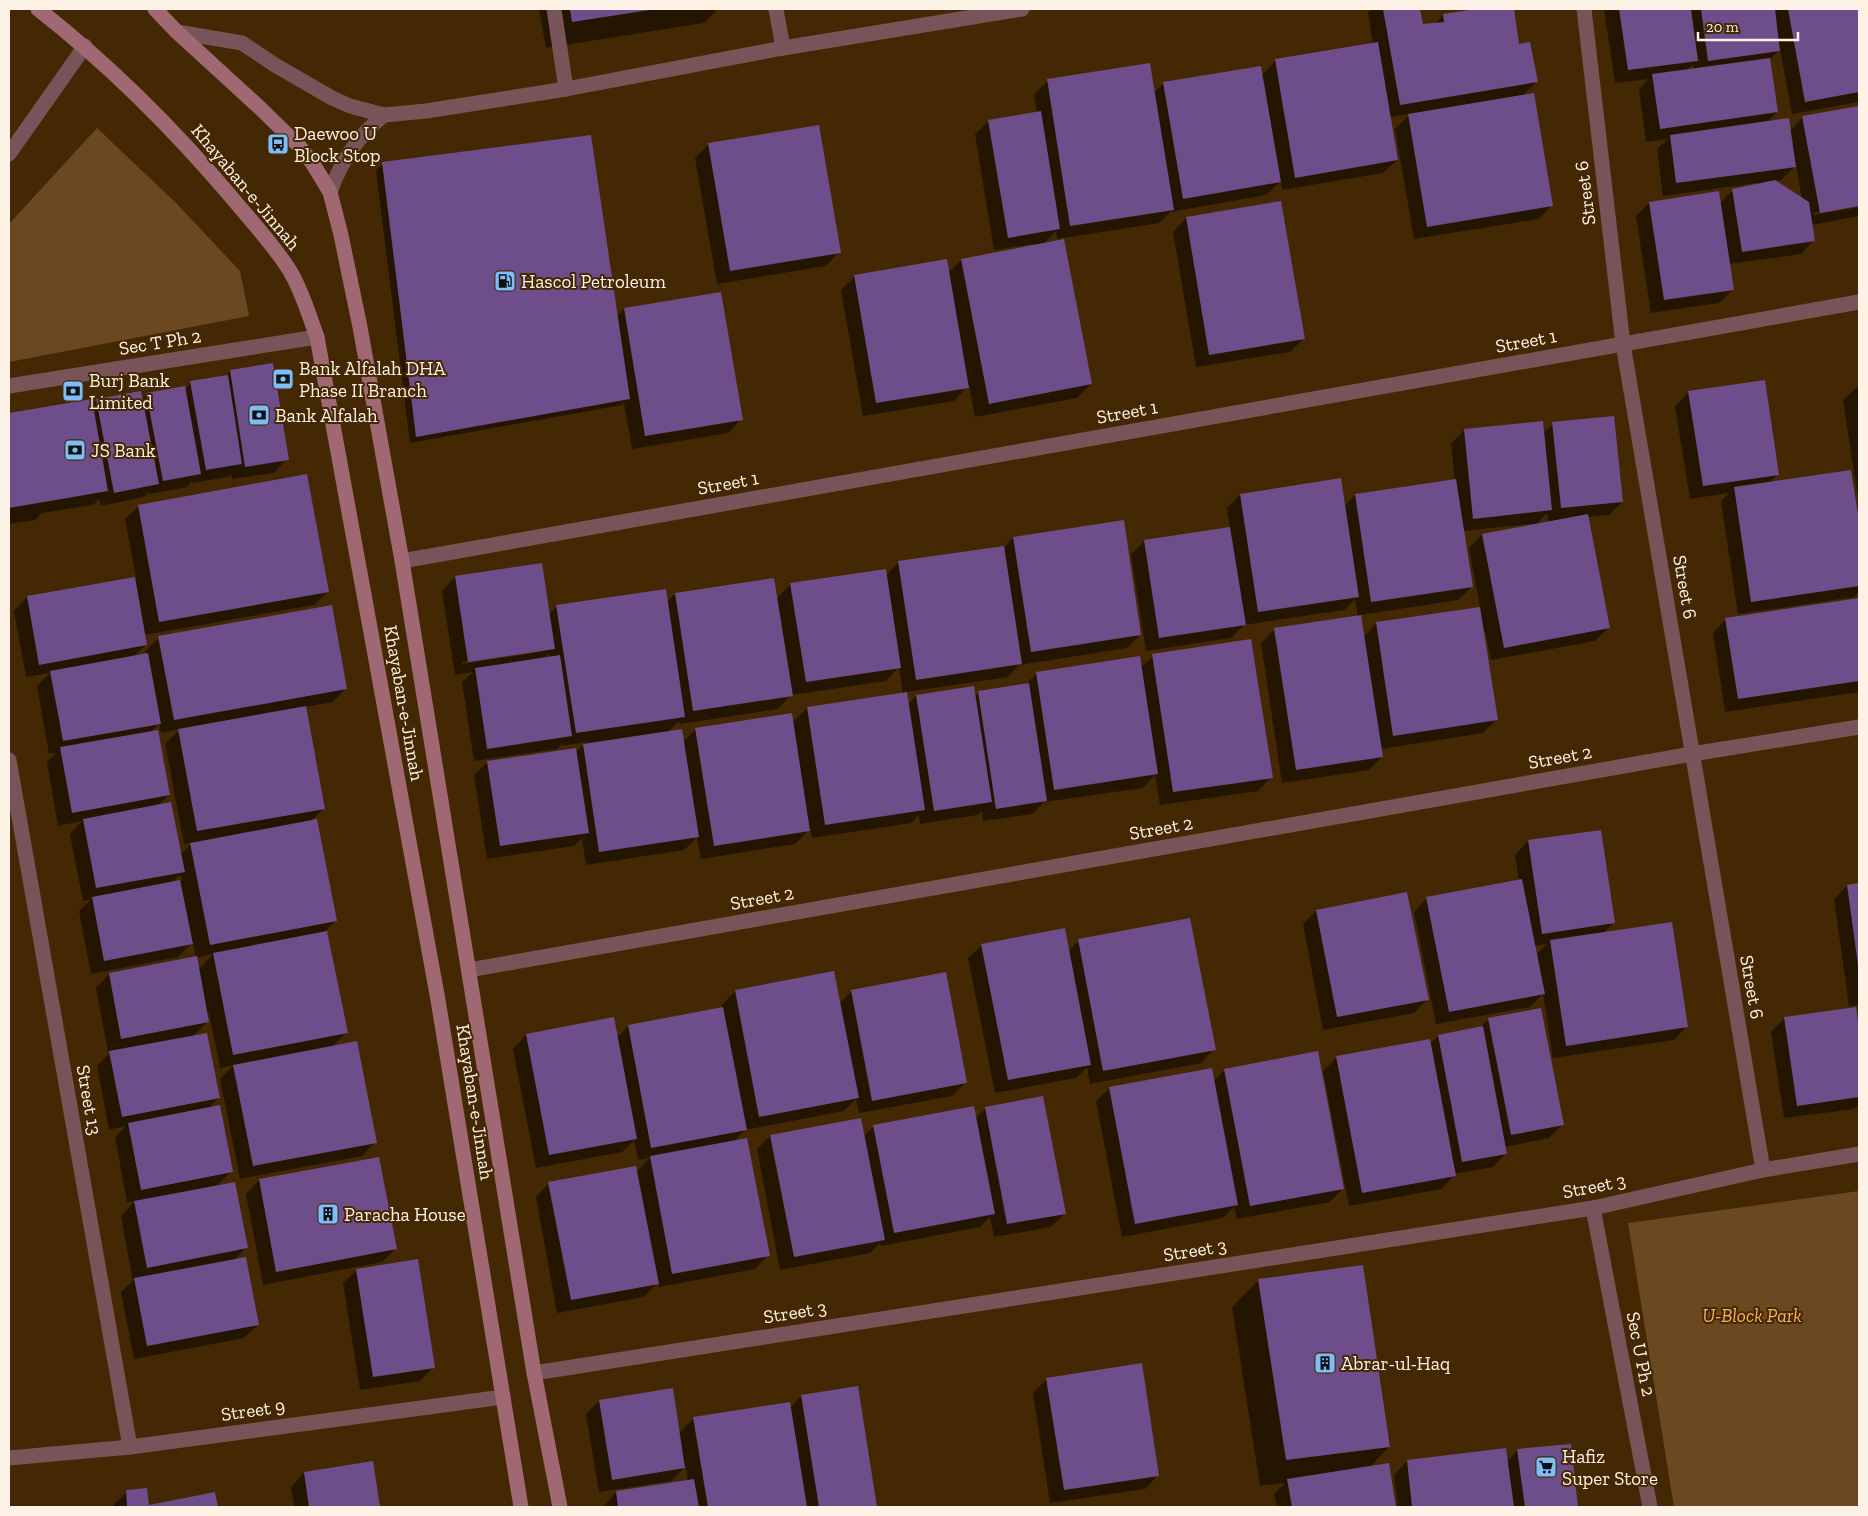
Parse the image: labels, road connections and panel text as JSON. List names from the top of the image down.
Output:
{
  "streets": {
    "main road": ["Khayaban-e-Jinnah"],
    "street": [
      "Street 6",
      "Street 1",
      "Sec T Ph 2",
      "Street 2",
      "Street 13",
      "Street 3",
      "Sec U Ph 2",
      "Street 9"
    ]
  },
  "crossings": [
    ["Khayaban-e-Jinnah", "Street 1"],
    ["Khayaban-e-Jinnah", "Sec T Ph 2"],
    ["Khayaban-e-Jinnah", "Street 2"],
    ["Khayaban-e-Jinnah", "Street 3"],
    ["Khayaban-e-Jinnah", "Street 9"],
    ["Street 6", "Street 1"],
    ["Street 6", "Street 2"],
    ["Street 6", "Street 3"],
    ["Street 13", "Street 9"],
    ["Street 3", "Sec U Ph 2"]
  ],
  "parks": ["U-Block Park"],
  "places": {
    "bus stop": ["Daewoo U Block Stop"],
    "fuel station": ["Hascol Petroleum"],
    "bank": [
      "Bank Alfalah DHA Phase II Branch",
      "Burj Bank Limited",
      "Bank Alfalah",
      "JS Bank"
    ],
    "building": ["Paracha House", "Abrar-ul-Haq"],
    "supermarket": ["Hafiz Super Store"]
  },
  "scale_bar": "20 m"
}
